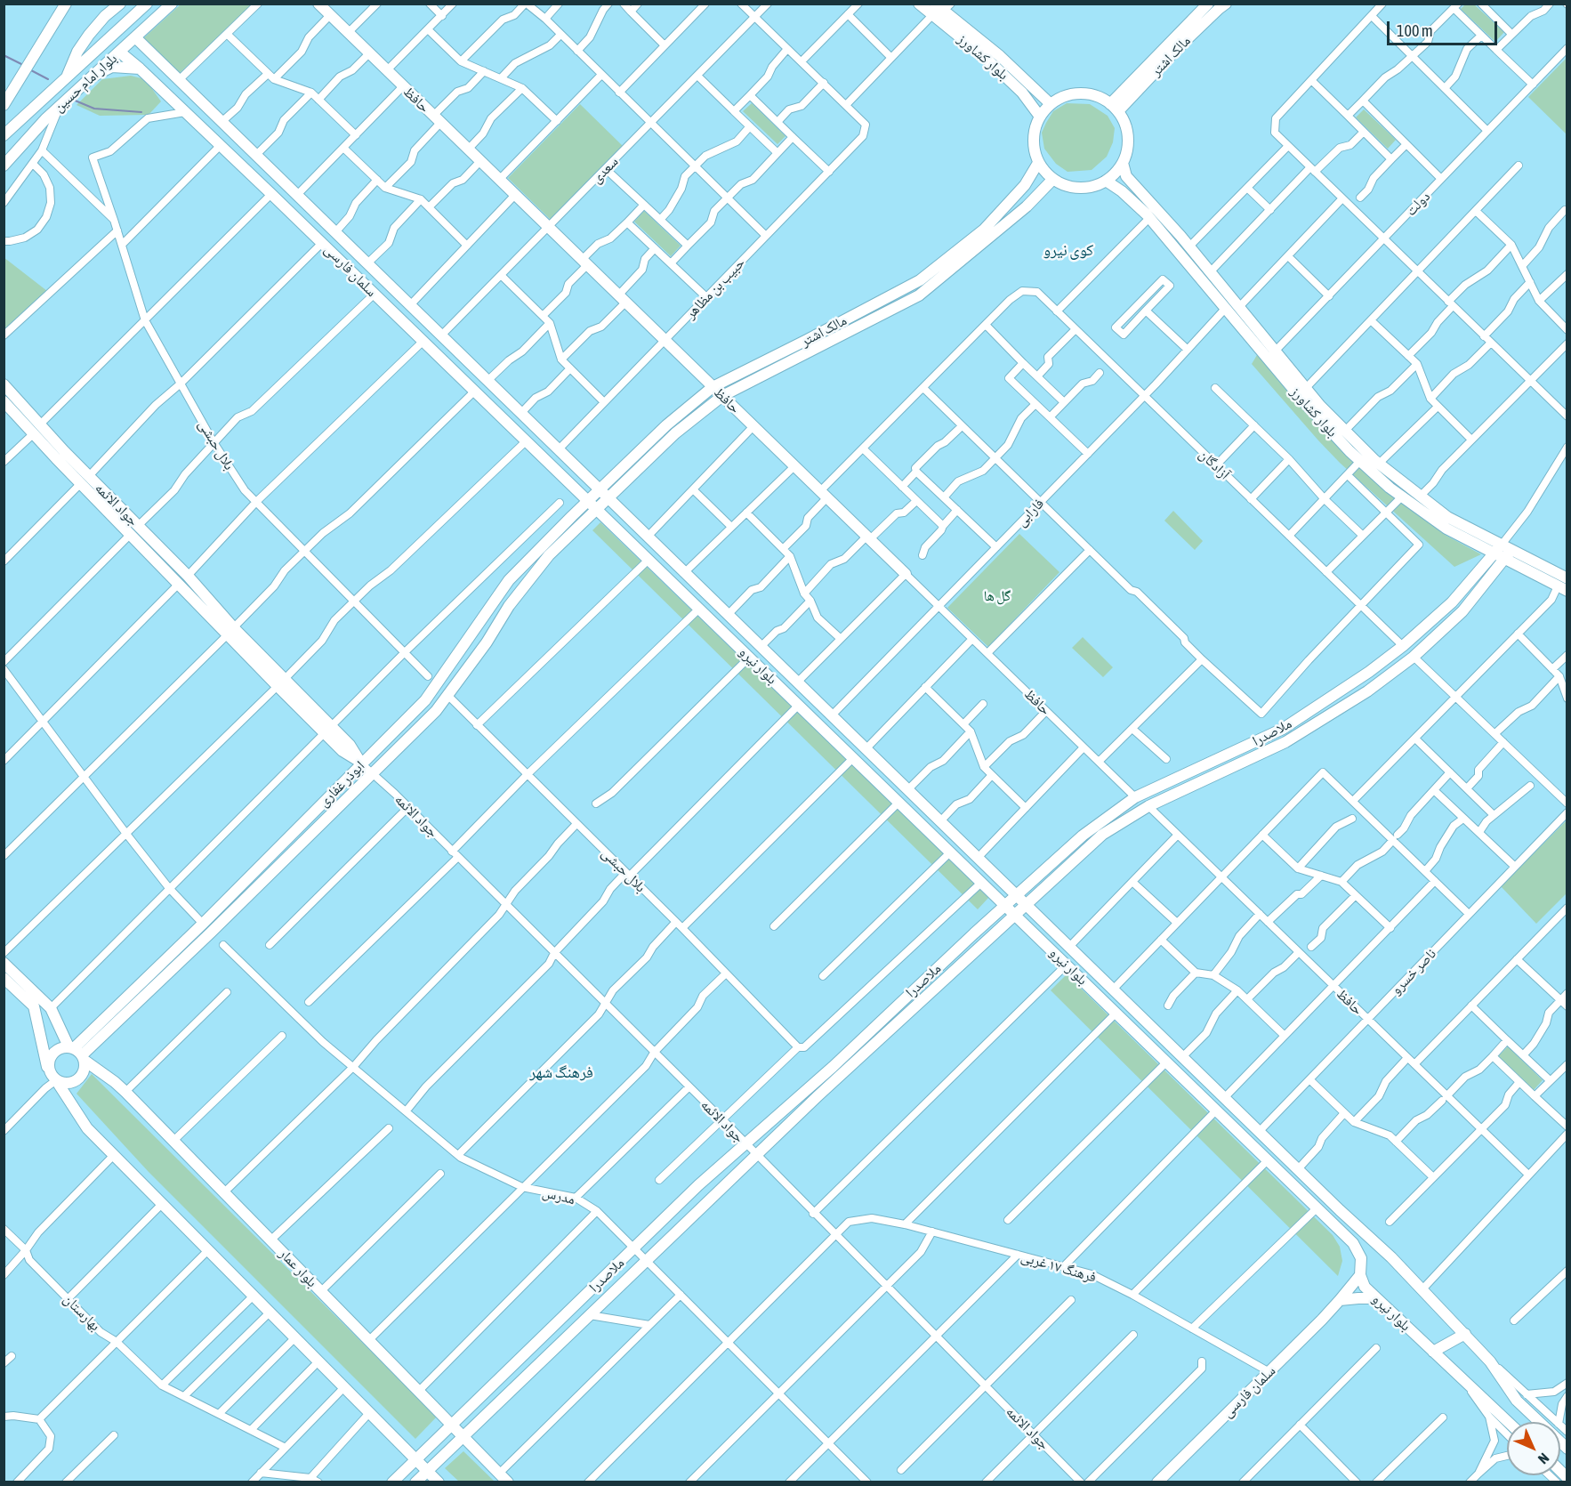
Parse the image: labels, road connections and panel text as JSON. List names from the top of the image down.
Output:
{
  "streets": {
    "street": [
      "مالک اشتر",
      "بلوار کشاورز",
      "بلوار امام حسین",
      "حافظ",
      "سعدی",
      "دولت",
      "سلمان فارسی",
      "حبیب بن مظاهر",
      "بلال حبشی",
      "آزادگان",
      "جواد الائمه",
      "فارابی",
      "بلوار نیرو",
      "ملاصدرا",
      "ابوذر غفاری",
      "ناصر خسرو",
      "مدرس",
      "فرهنگ ۱۷ غربی",
      "بلوار عمار",
      "بهارستان"
    ]
  },
  "crossings": [
    ["مالک اشتر", "بلوار کشاورز"],
    ["مالک اشتر", "حافظ"],
    ["مالک اشتر", "سلمان فارسی"],
    ["مالک اشتر", "بلوار نیرو"],
    ["مالک اشتر", "ابوذر غفاری"],
    ["بلوار کشاورز", "دولت"],
    ["بلوار کشاورز", "فارابی"],
    ["بلوار کشاورز", "ملاصدرا"],
    ["بلوار امام حسین", "سلمان فارسی"],
    ["حافظ", "سعدی"],
    ["حافظ", "حبیب بن مظاهر"],
    ["حافظ", "فارابی"],
    ["حافظ", "ملاصدرا"],
    ["حافظ", "ناصر خسرو"],
    ["سعدی", "سلمان فارسی"],
    ["سلمان فارسی", "حبیب بن مظاهر"],
    ["سلمان فارسی", "بلال حبشی"],
    ["سلمان فارسی", "بلوار نیرو"],
    ["سلمان فارسی", "ابوذر غفاری"],
    ["سلمان فارسی", "فرهنگ ۱۷ غربی"],
    ["بلال حبشی", "ابوذر غفاری"],
    ["آزادگان", "فارابی"],
    ["آزادگان", "ملاصدرا"],
    ["جواد الائمه", "ملاصدرا"],
    ["جواد الائمه", "ابوذر غفاری"],
    ["جواد الائمه", "فرهنگ ۱۷ غربی"],
    ["فارابی", "بلوار نیرو"],
    ["بلوار نیرو", "ملاصدرا"],
    ["بلوار نیرو", "ابوذر غفاری"],
    ["بلوار نیرو", "ناصر خسرو"],
    ["ملاصدرا", "مدرس"],
    ["ملاصدرا", "بلوار عمار"],
    ["ابوذر غفاری", "بلوار عمار"],
    ["مدرس", "فرهنگ ۱۷ غربی"]
  ],
  "districts": ["کوی نیرو", "فرهنگ شهر"],
  "parks": ["گل ها"],
  "scale_bar": "100 m",
  "north": "bottom right"
}
